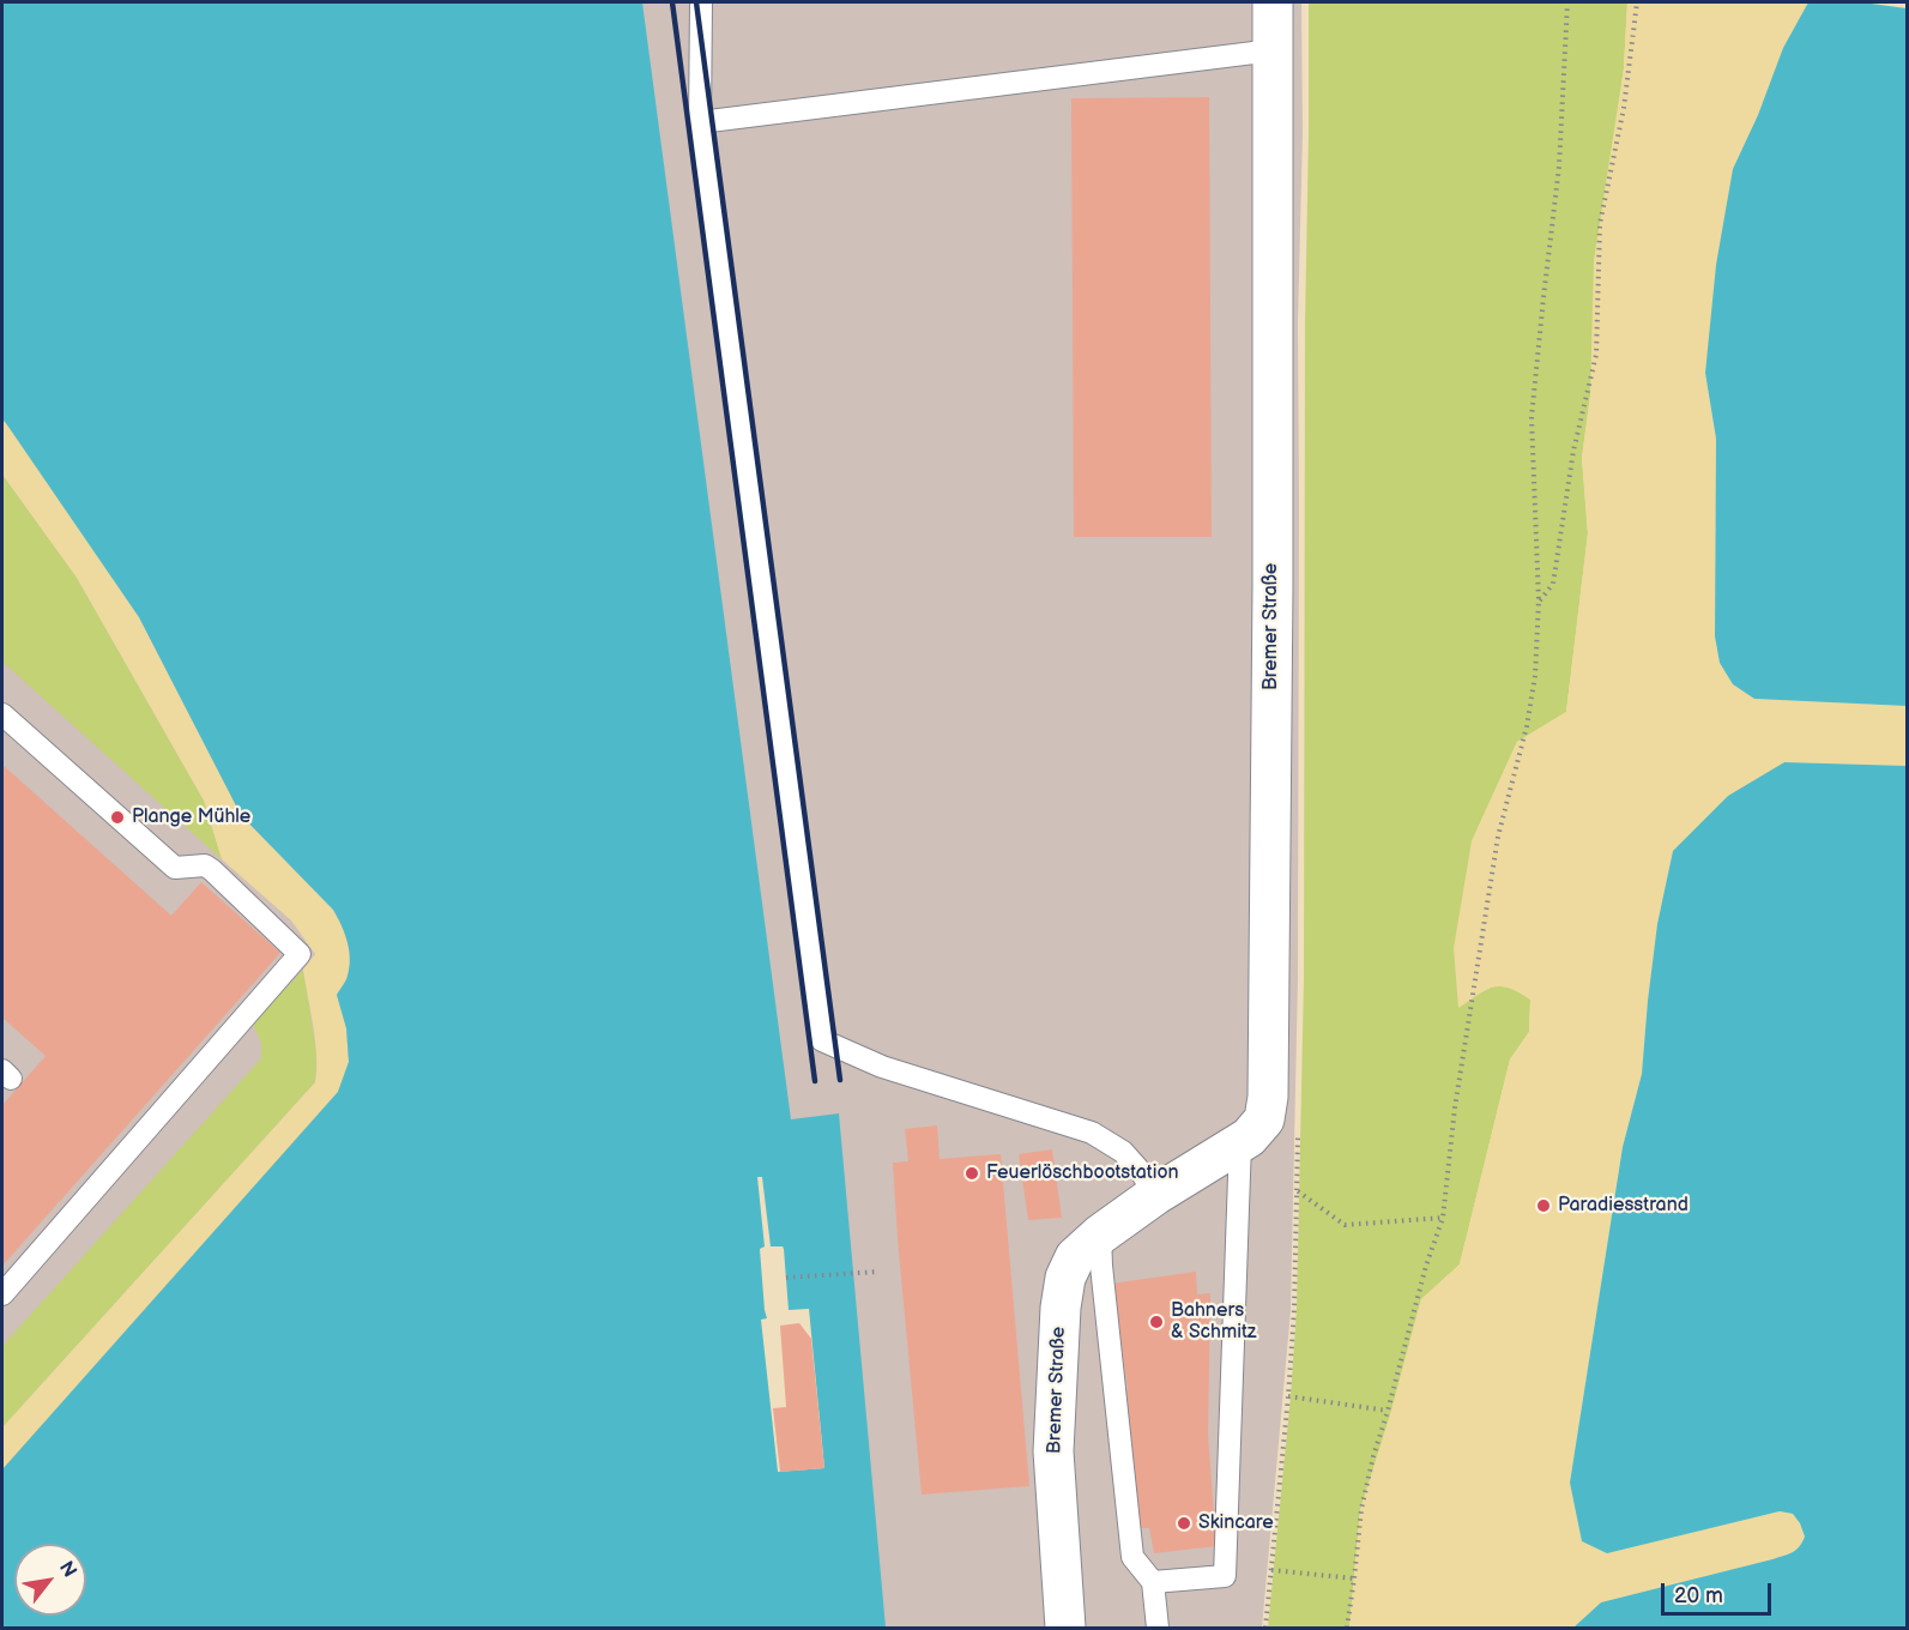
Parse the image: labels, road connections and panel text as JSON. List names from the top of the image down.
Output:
{
  "streets": {
    "street": ["Bremer Straße"]
  },
  "places": [
    "Plange Mühle",
    "Feuerlöschbootstation",
    "Paradiesstrand",
    "Bahners & Schmitz",
    "Skincare"
  ],
  "scale_bar": "20 m",
  "north": "top right"
}
